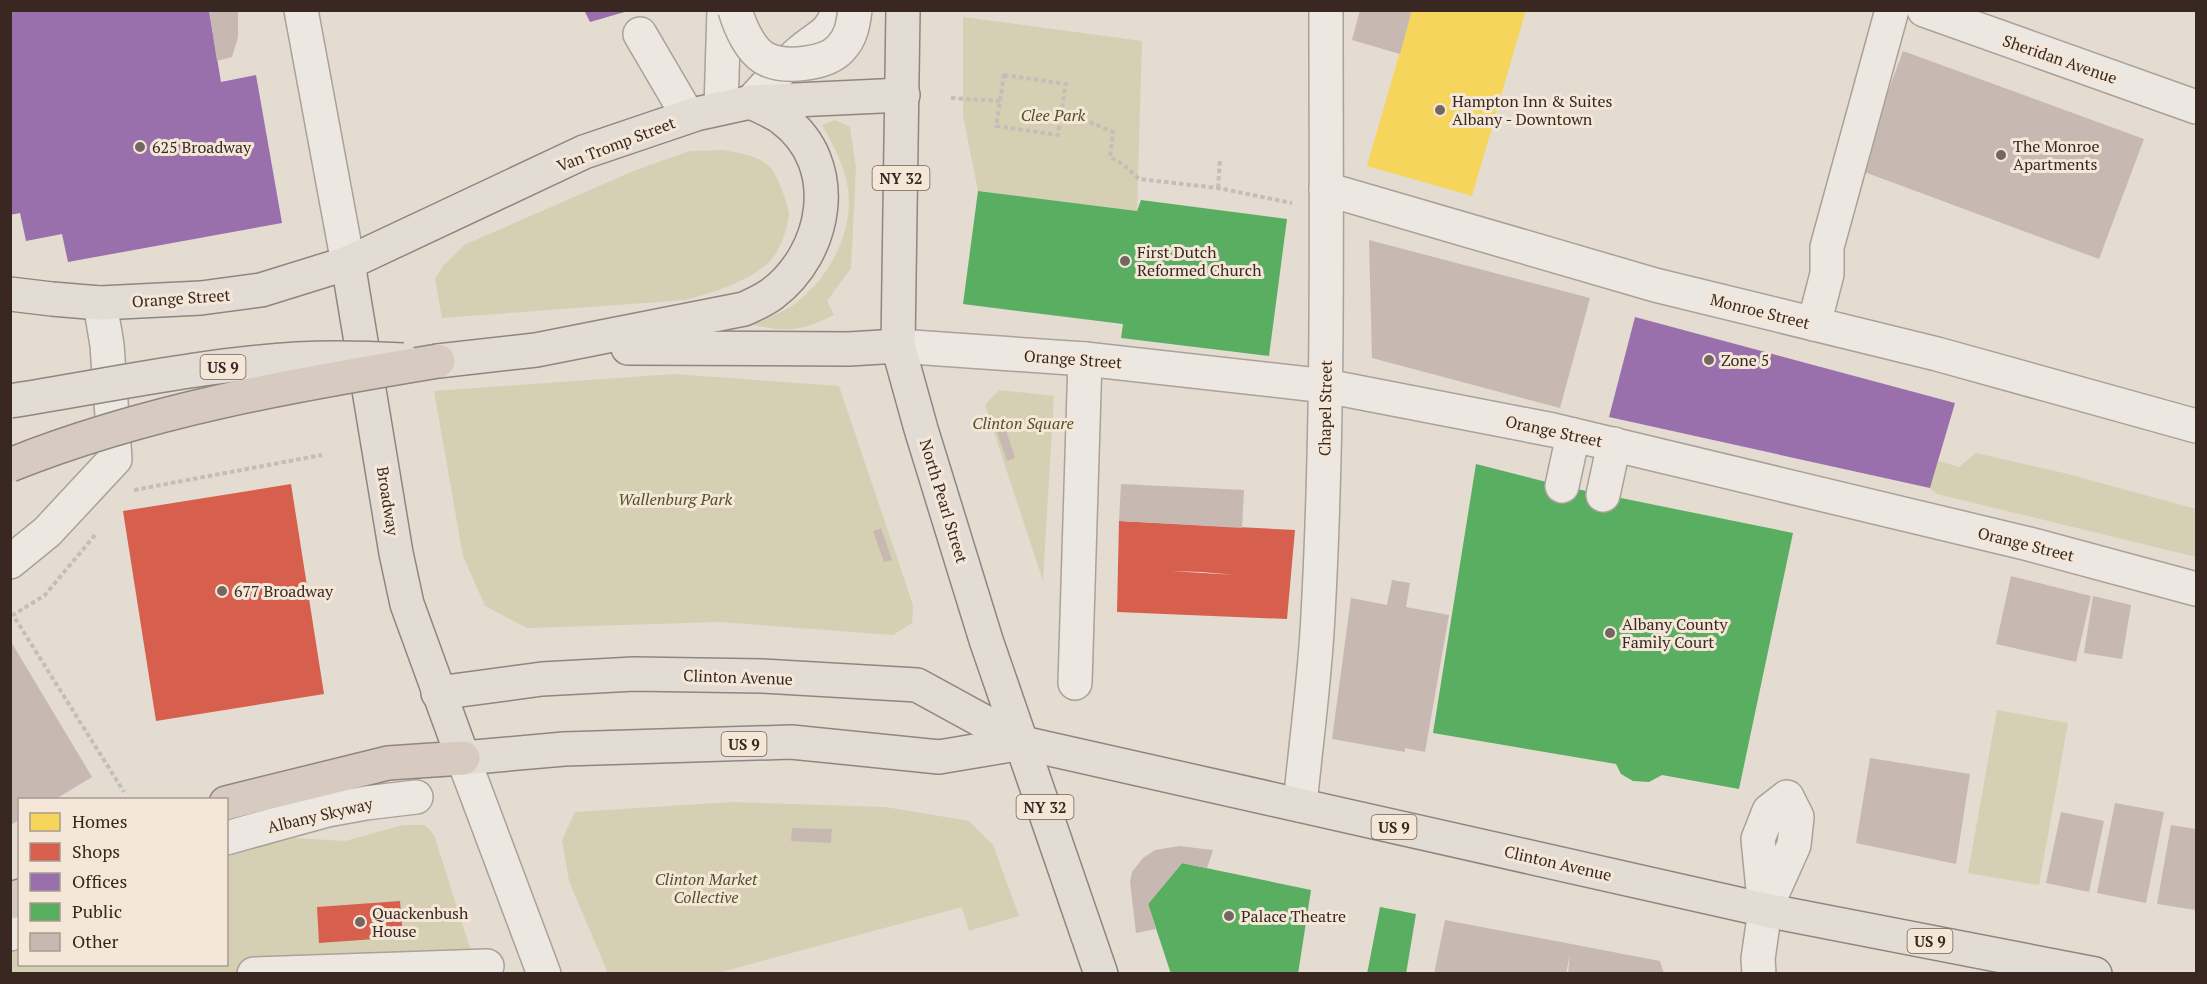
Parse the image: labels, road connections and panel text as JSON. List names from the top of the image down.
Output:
{
  "streets": {
    "main road": [
      "Van Tromp Street",
      "NY 32",
      "Orange Street",
      "US 9",
      "Broadway",
      "North Pearl Street",
      "Clinton Avenue"
    ],
    "street": [
      "Sheridan Avenue",
      "Monroe Street",
      "Chapel Street",
      "Albany Skyway"
    ]
  },
  "crossings": [
    ["Van Tromp Street", "Orange Street"],
    ["Van Tromp Street", "Broadway"],
    ["Van Tromp Street", "North Pearl Street"],
    ["Orange Street", "US 9"],
    ["Orange Street", "Chapel Street"],
    ["Orange Street", "Broadway"],
    ["Orange Street", "North Pearl Street"],
    ["Monroe Street", "Chapel Street"],
    ["US 9", "North Pearl Street"],
    ["Chapel Street", "Clinton Avenue"],
    ["Broadway", "Clinton Avenue"],
    ["North Pearl Street", "Clinton Avenue"]
  ],
  "parks": [
    "Clee Park",
    "Clinton Square",
    "Wallenburg Park",
    "Clinton Market Collective"
  ],
  "places": [
    "Hampton Inn & Suites Albany - Downtown",
    "625 Broadway",
    "The Monroe Apartments",
    "First Dutch Reformed Church",
    "Zone 5",
    "677 Broadway",
    "Albany County Family Court",
    "Palace Theatre",
    "Quackenbush House"
  ],
  "legend": [
    "Homes",
    "Shops",
    "Offices",
    "Public",
    "Other"
  ]
}
